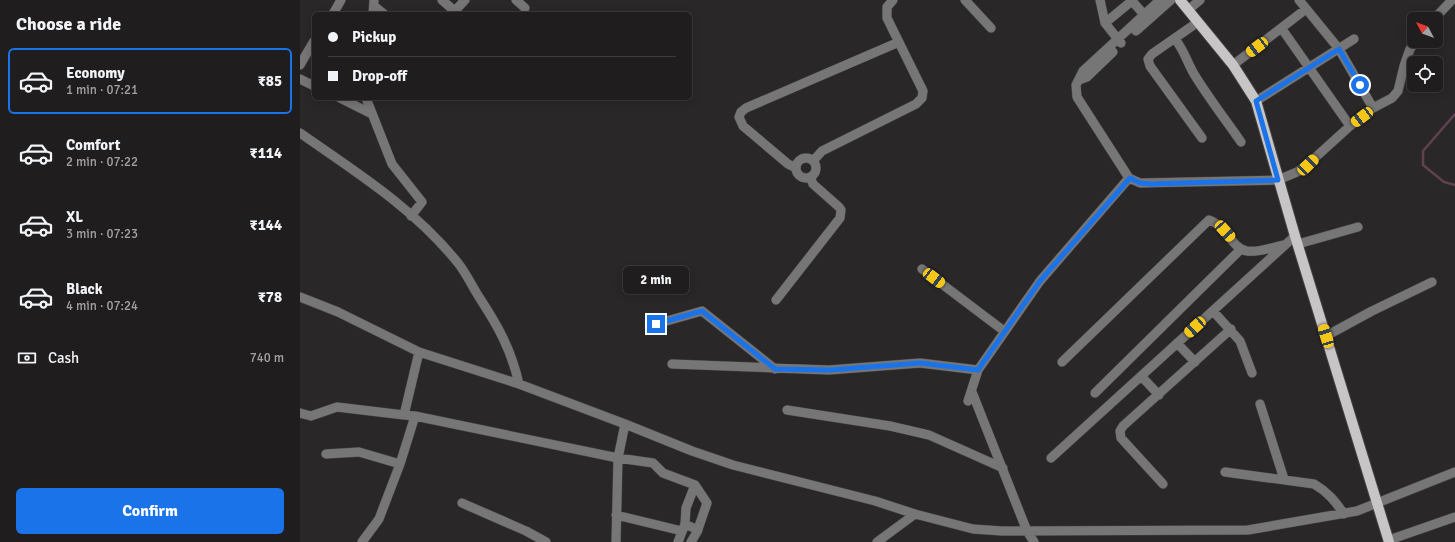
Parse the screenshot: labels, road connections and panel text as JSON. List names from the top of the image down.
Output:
{
  "north": "top left",
  "page": {
    "heading": "Choose a ride",
    "banner": ["Pickup", "Drop-off"],
    "list": [
      {
        "name": "Economy",
        "note": "1 min · 07:21",
        "value": "₹85"
      },
      {
        "name": "Comfort",
        "note": "2 min · 07:22",
        "value": "₹114"
      },
      {
        "name": "XL",
        "note": "3 min · 07:23",
        "value": "₹144"
      },
      {
        "name": "Black",
        "note": "4 min · 07:24",
        "value": "₹78"
      }
    ],
    "bubble": "2 min",
    "pay": ["Cash", "740 m"],
    "buttons": "Confirm"
  }
}
